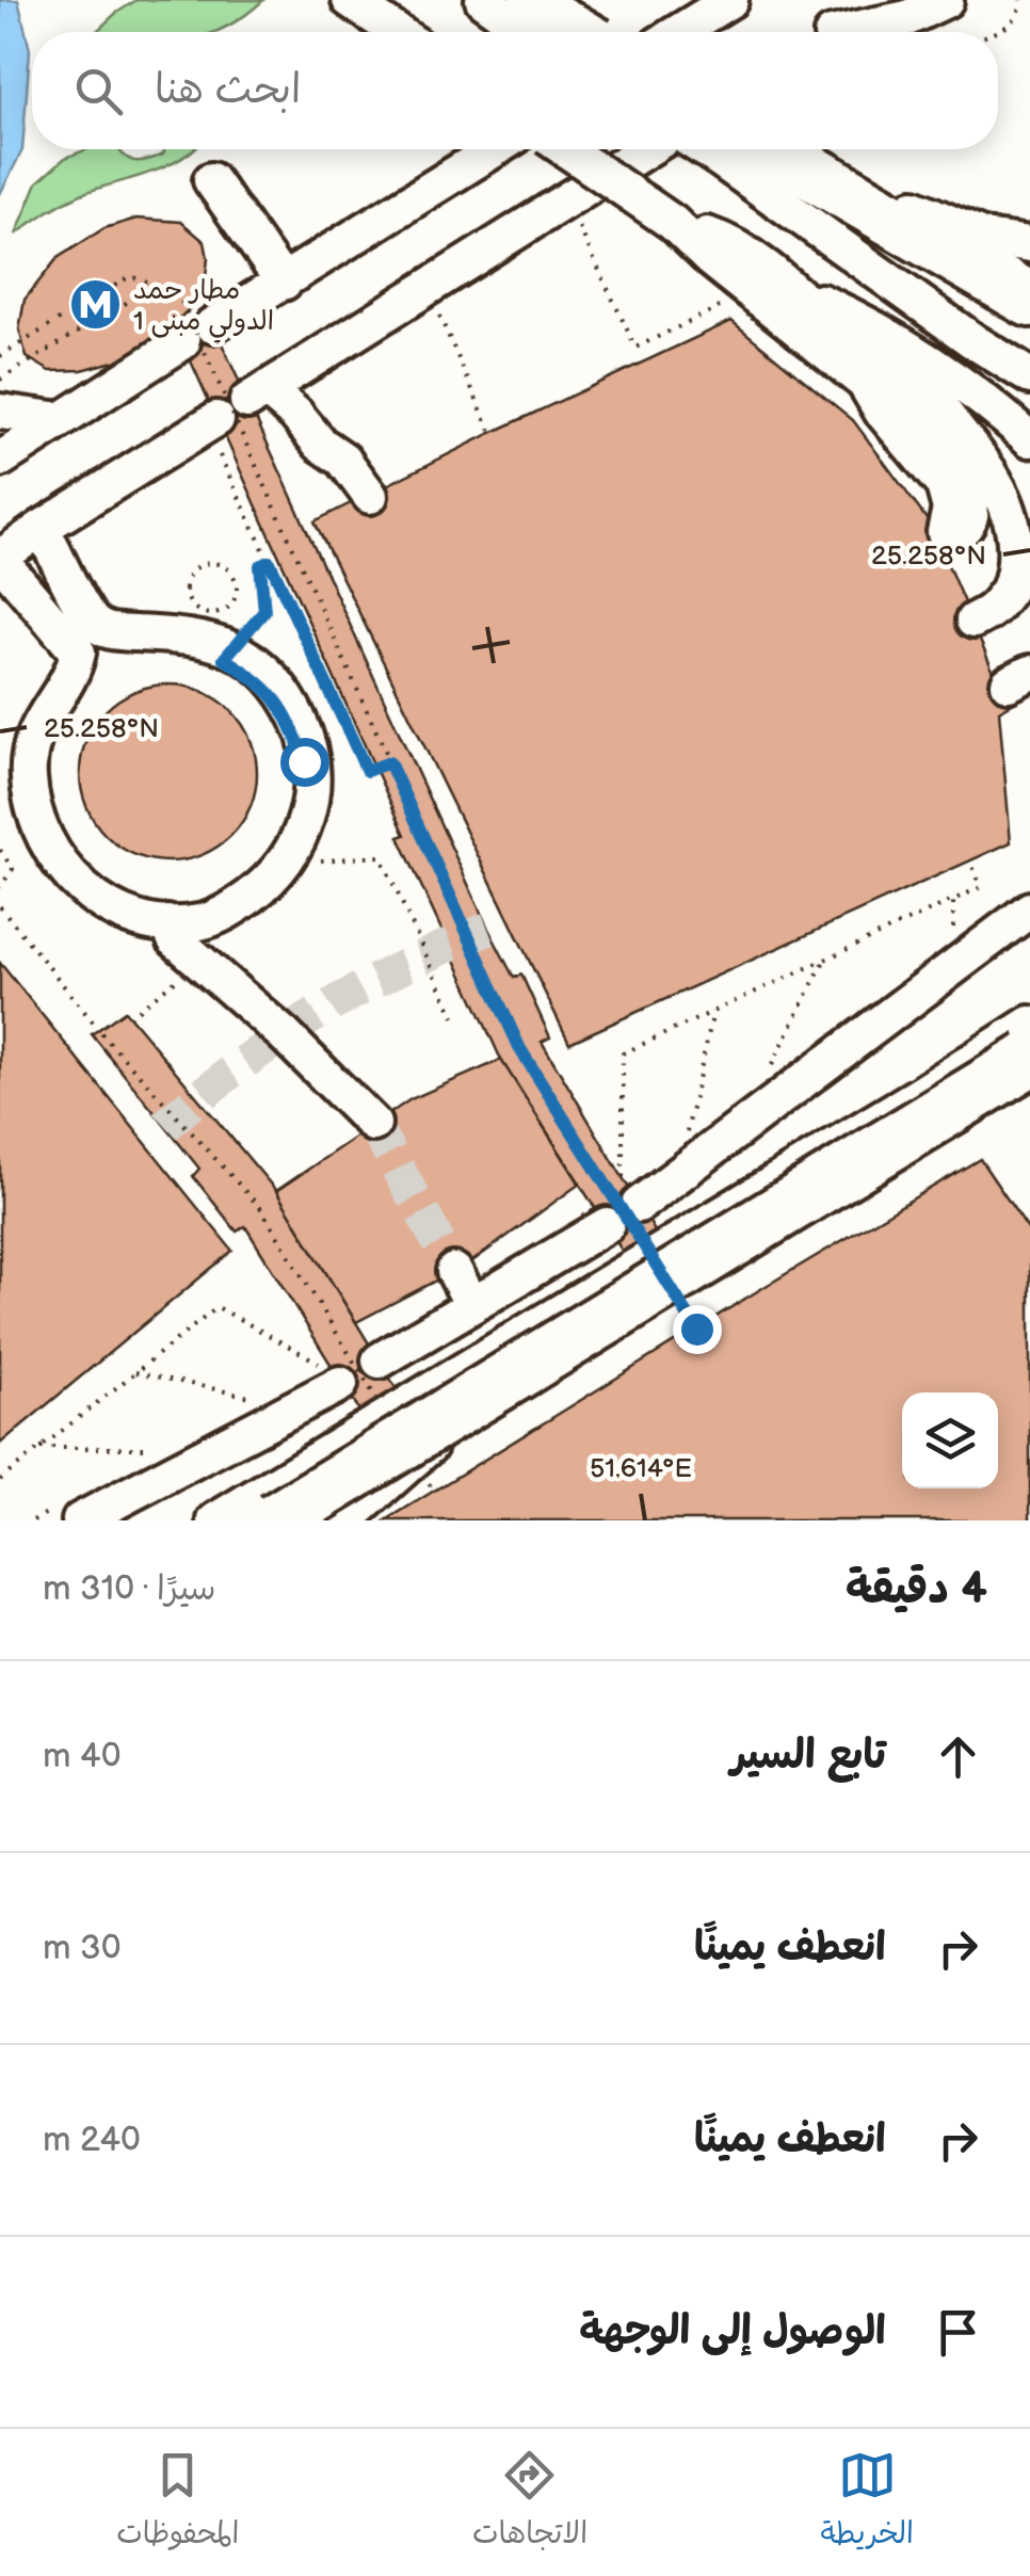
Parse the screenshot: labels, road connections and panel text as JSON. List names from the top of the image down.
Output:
{
  "places": {
    "metro station": ["مطار حمد الدولي مبنى 1"]
  },
  "page": {
    "search": "ابحث هنا",
    "heading": ["4 دقيقة", "سيرًا · 310 m"],
    "list": [
      ["تابع السير", "40 m"],
      ["انعطف يمينًا", "30 m"],
      ["انعطف يمينًا", "240 m"],
      "الوصول إلى الوجهة"
    ],
    "nav": ["الخريطة", "الاتجاهات", "المحفوظات"]
  },
  "coordinates": ["25.258°N", "51.614°E"]
}
